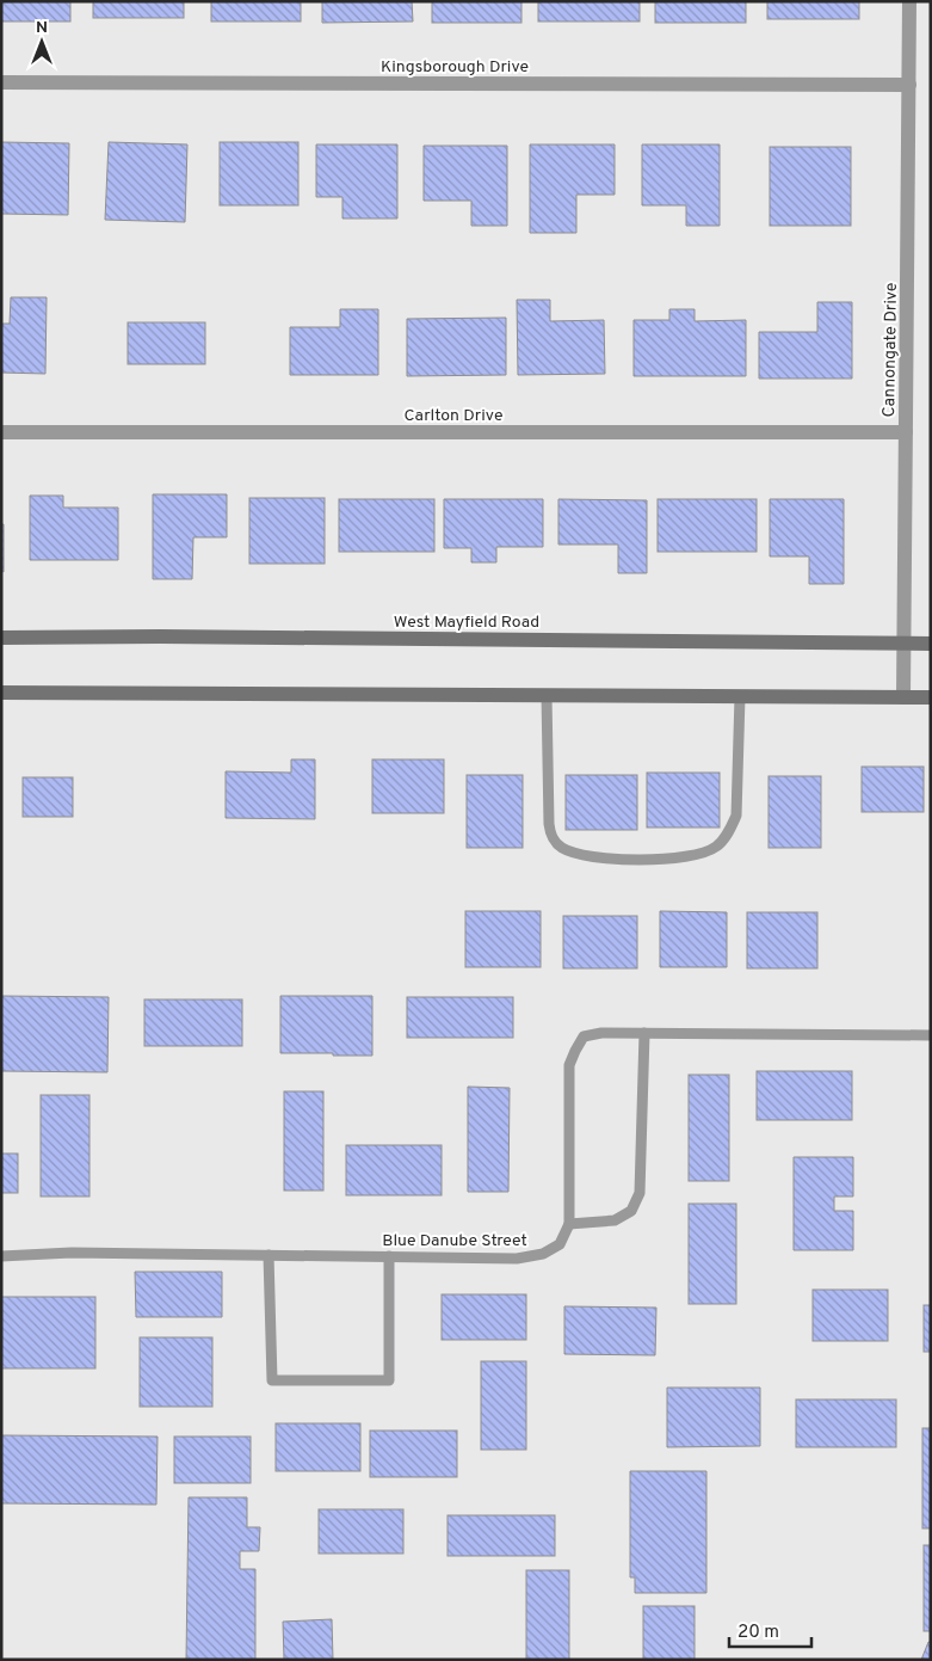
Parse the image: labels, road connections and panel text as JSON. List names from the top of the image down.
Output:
{
  "streets": {
    "main road": ["West Mayfield Road"],
    "street": ["Kingsborough Drive", "Cannongate Drive", "Carlton Drive"],
    "lane": ["Blue Danube Street"]
  },
  "crossings": [
    ["Kingsborough Drive", "Cannongate Drive"],
    ["Cannongate Drive", "Carlton Drive"],
    ["Cannongate Drive", "West Mayfield Road"]
  ],
  "scale_bar": "20 m",
  "north": "top"
}
